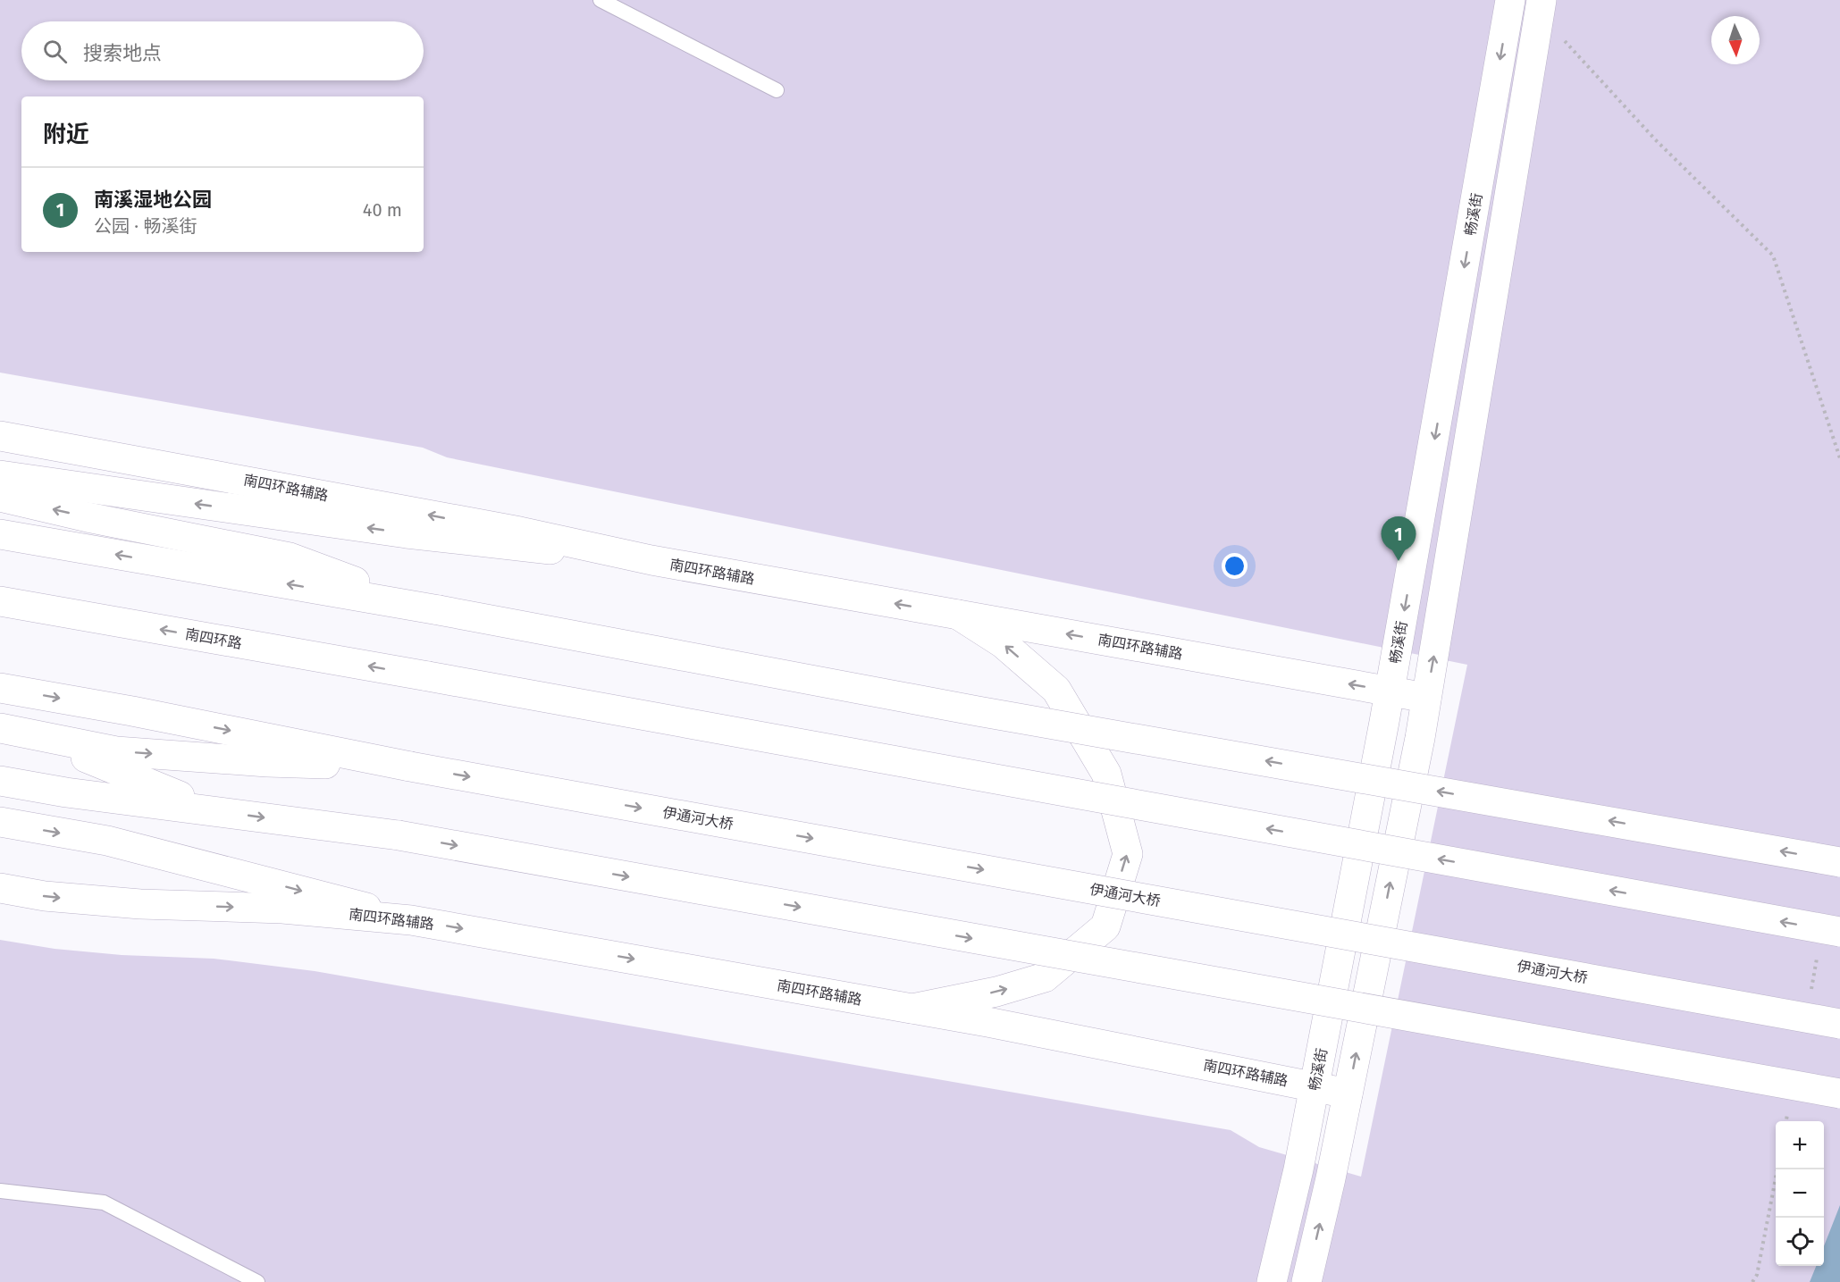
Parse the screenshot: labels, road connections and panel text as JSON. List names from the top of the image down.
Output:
{
  "streets": {
    "main road": [
      "畅溪街",
      "南四环路辅路",
      "南四环路",
      "伊通河大桥"
    ]
  },
  "crossings": [
    ["畅溪街", "南四环路辅路"]
  ],
  "north": "bottom",
  "page": {
    "search": "搜索地点",
    "heading": "附近",
    "list": [
      {
        "mark": "1",
        "name": "南溪湿地公园",
        "note": "公园 · 畅溪街",
        "value": "40 m"
      }
    ],
    "pins": "1",
    "map_buttons": ["+", "−"]
  }
}
